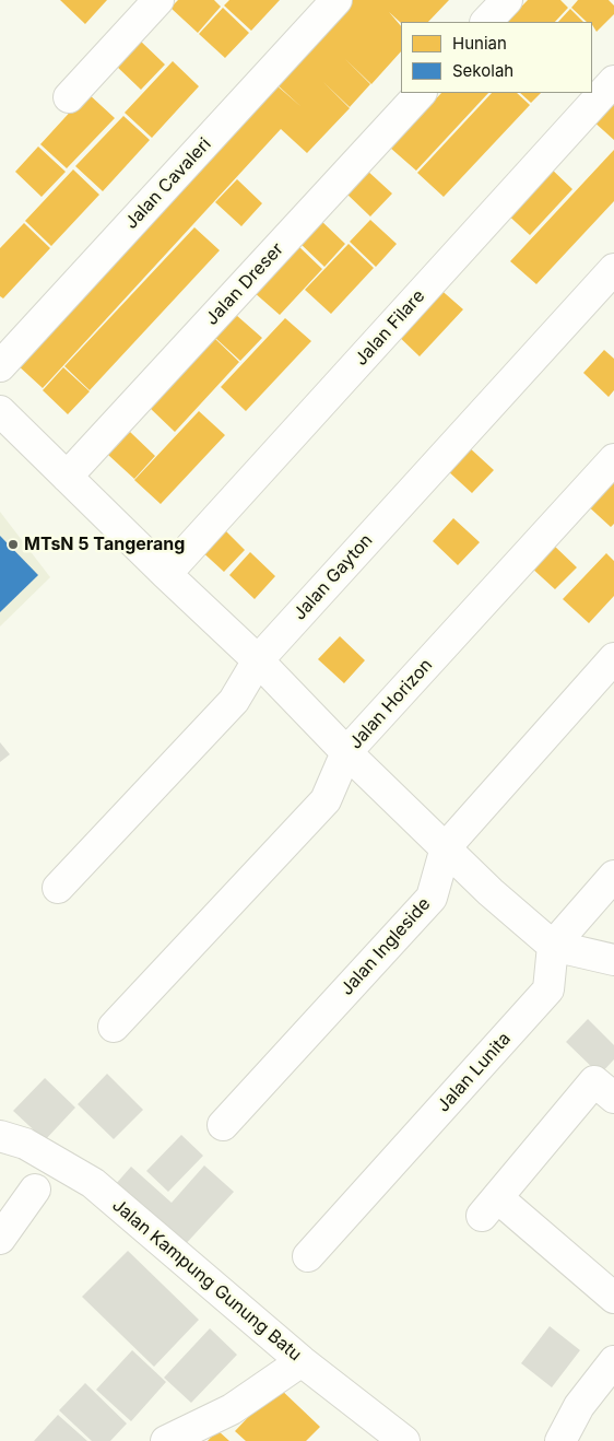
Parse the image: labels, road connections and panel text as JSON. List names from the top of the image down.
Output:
{
  "streets": {
    "street": [
      "Jalan Cavaleri",
      "Jalan Dreser",
      "Jalan Filare",
      "Jalan Gayton",
      "Jalan Horizon",
      "Jalan Ingleside",
      "Jalan Lunita",
      "Jalan Kampung Gunung Batu"
    ]
  },
  "places": ["MTsN 5 Tangerang"],
  "legend": ["Hunian", "Sekolah"]
}
